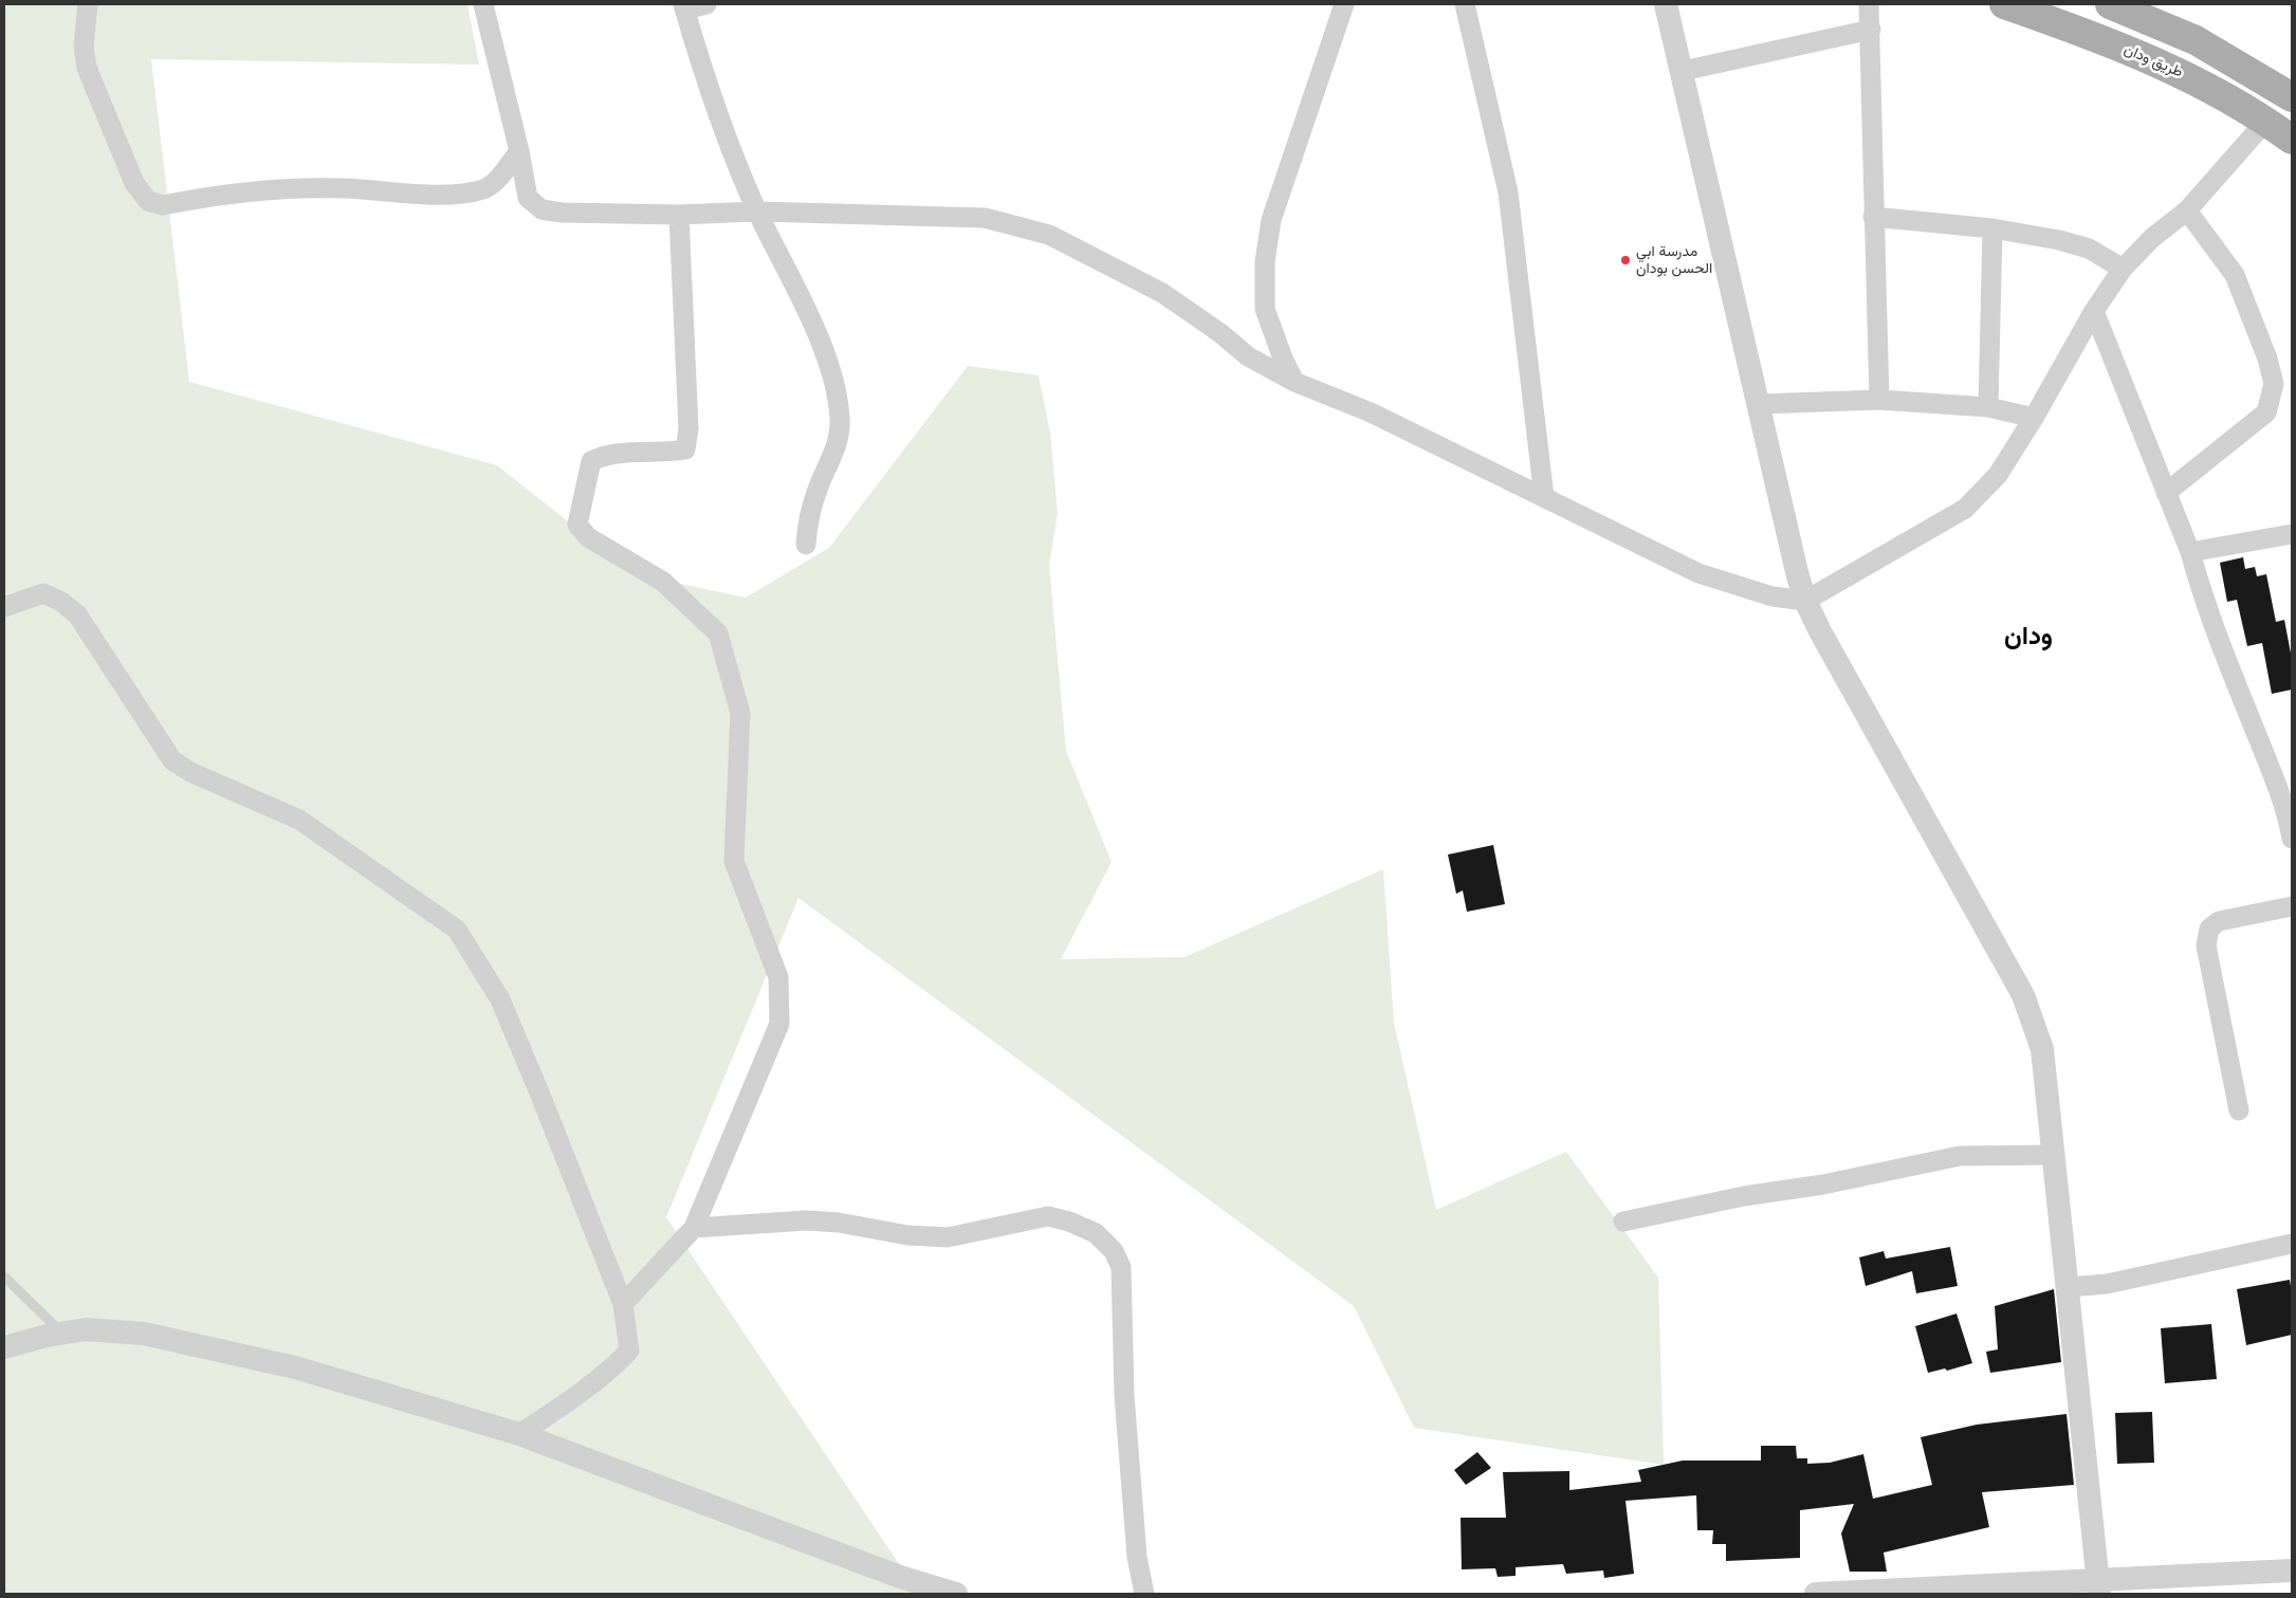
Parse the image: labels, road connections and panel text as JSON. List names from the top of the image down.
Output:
{
  "streets": {
    "main road": ["طريق ودان"]
  },
  "districts": ["ودان"],
  "places": ["مدرسة ابي الحسن بودان"]
}
